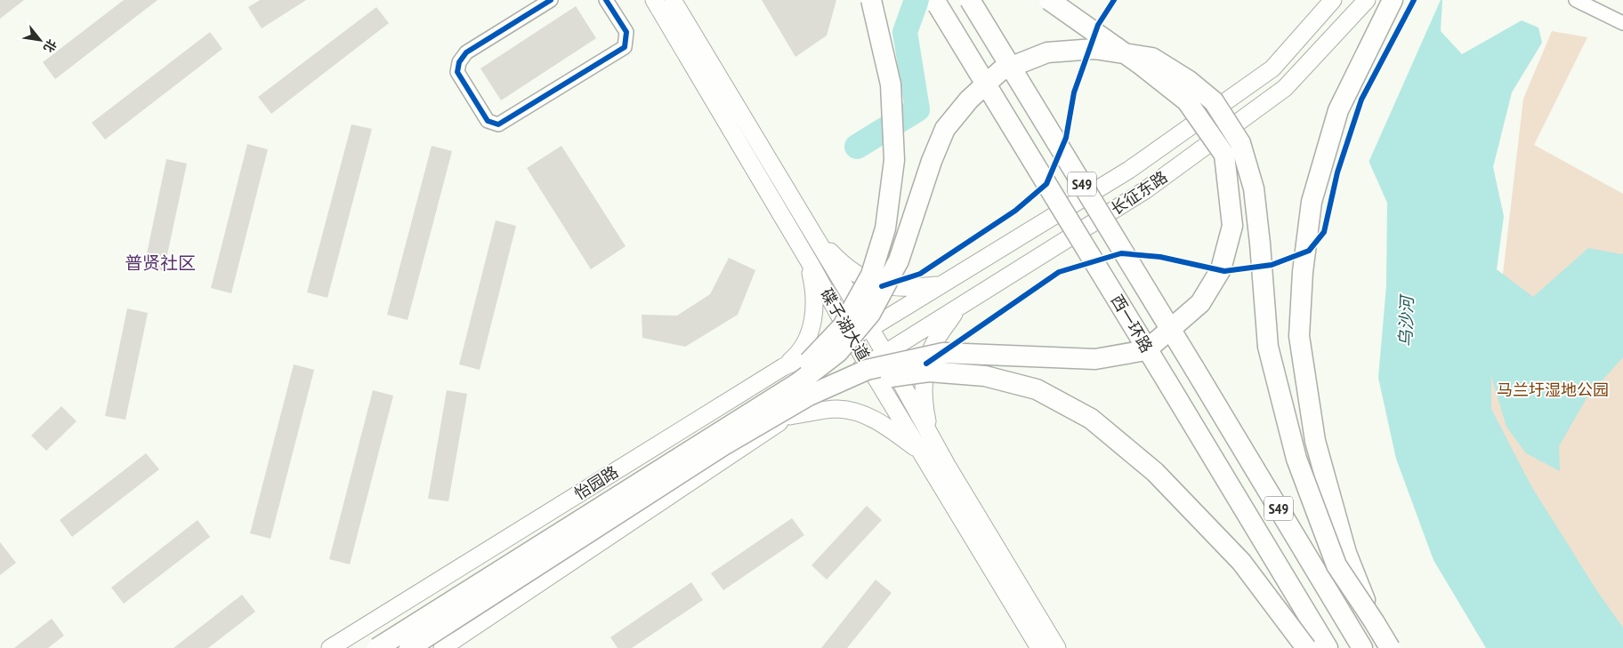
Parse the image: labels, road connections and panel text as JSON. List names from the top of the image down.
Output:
{
  "streets": {
    "highway": ["S49", "西一环路"],
    "main road": ["长征东路", "碟子湖大道", "怡园路"]
  },
  "crossings": [
    ["长征东路", "碟子湖大道"],
    ["长征东路", "怡园路"],
    ["碟子湖大道", "怡园路"]
  ],
  "districts": ["普贤社区"],
  "water": ["乌沙河"],
  "parks": ["马兰圩湿地公园"],
  "north": "bottom right"
}
